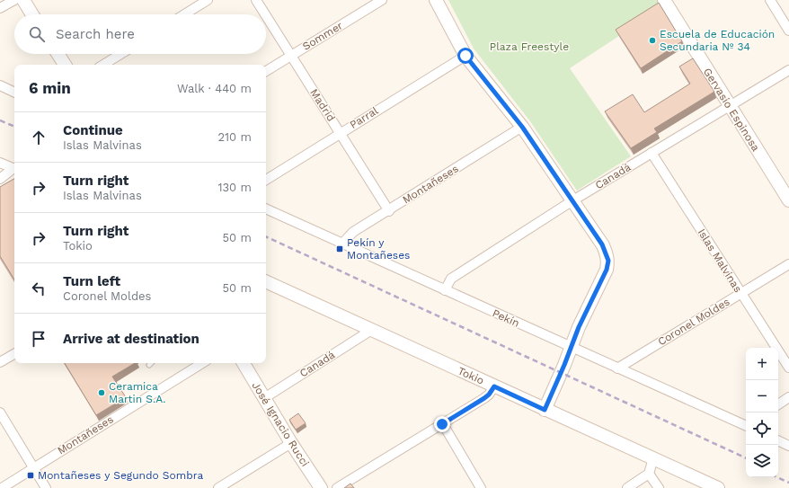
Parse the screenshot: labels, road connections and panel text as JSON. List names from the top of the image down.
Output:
{
  "streets": {
    "street": [
      "Sommer",
      "Madrid",
      "Gervasio Espinosa",
      "Parral",
      "Canadá",
      "Montañeses",
      "Islas Malvinas",
      "Pekín",
      "Coronel Moldes",
      "Tokio",
      "José Ignacio Rucci"
    ]
  },
  "crossings": [
    ["Sommer", "Madrid"],
    ["Madrid", "Parral"],
    ["Madrid", "Montañeses"],
    ["Gervasio Espinosa", "Canadá"],
    ["Canadá", "Islas Malvinas"],
    ["Canadá", "Pekín"],
    ["Canadá", "Tokio"],
    ["Canadá", "José Ignacio Rucci"],
    ["Montañeses", "Pekín"],
    ["Islas Malvinas", "Coronel Moldes"],
    ["Pekín", "Coronel Moldes"]
  ],
  "parks": ["Plaza Freestyle"],
  "places": {
    "other": ["Escuela de Educación Secundaria Nº 34", "Ceramica Martin S.A."],
    "transit": ["Pekín y Montañeses", "Montañeses y Segundo Sombra"]
  },
  "page": {
    "search": "Search here",
    "heading": ["6 min", "Walk · 440 m"],
    "list": [
      ["Continue", "Islas Malvinas", "210 m"],
      ["Turn right", "Islas Malvinas", "130 m"],
      ["Turn right", "Tokio", "50 m"],
      ["Turn left", "Coronel Moldes", "50 m"],
      "Arrive at destination"
    ],
    "map_buttons": ["+", "−"]
  }
}
